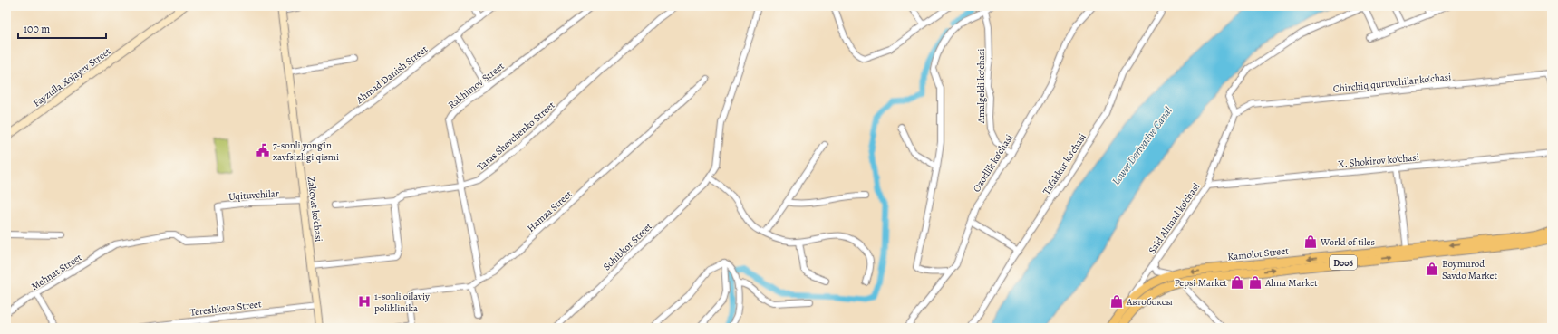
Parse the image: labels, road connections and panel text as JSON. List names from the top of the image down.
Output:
{
  "streets": {
    "main road": [
      "Fayzulla Xojayev Street",
      "Zakovat ko'chasi",
      "Kamolot Street",
      "D006"
    ],
    "street": [
      "Ahmad Danish Street",
      "Chirchiq quruvchilar ko'chasi",
      "Rakhimov Street",
      "Amalgeldi ko‘chasi",
      "Taras Shevchenko Street",
      "X. Shokirov ko‘chasi",
      "Ozodlik ko‘chasi",
      "Tafakkur ko‘chasi",
      "Uqituvchilar",
      "Hamza Street",
      "Said Ahmad ko‘chasi",
      "Sohibkor Street",
      "Mehnat Street",
      "Tereshkova Street"
    ]
  },
  "crossings": [
    ["Ahmad Danish Street", "Zakovat ko'chasi"],
    ["Chirchiq quruvchilar ko'chasi", "Said Ahmad ko‘chasi"],
    ["Rakhimov Street", "Taras Shevchenko Street"],
    ["Rakhimov Street", "Hamza Street"],
    ["Amalgeldi ko‘chasi", "Ozodlik ko‘chasi"],
    ["X. Shokirov ko‘chasi", "Said Ahmad ko‘chasi"],
    ["Uqituvchilar", "Zakovat ko'chasi"],
    ["Uqituvchilar", "Mehnat Street"],
    ["Zakovat ko'chasi", "Tereshkova Street"],
    ["Said Ahmad ko‘chasi", "Kamolot Street"],
    ["Said Ahmad ko‘chasi", "D006"],
    ["Kamolot Street", "D006"]
  ],
  "water": ["Lower Derivative Canal"],
  "places": {
    "public building": ["7-sonli yong‘in xavfsizligi qismi"],
    "shop": [
      "World of tiles",
      "Boymurod Savdo Market",
      "Pepsi Market",
      "Alma Market",
      "Автобоксы"
    ],
    "hospital": ["1-sonli oilaviy poliklinika"]
  },
  "scale_bar": "100 m"
}
